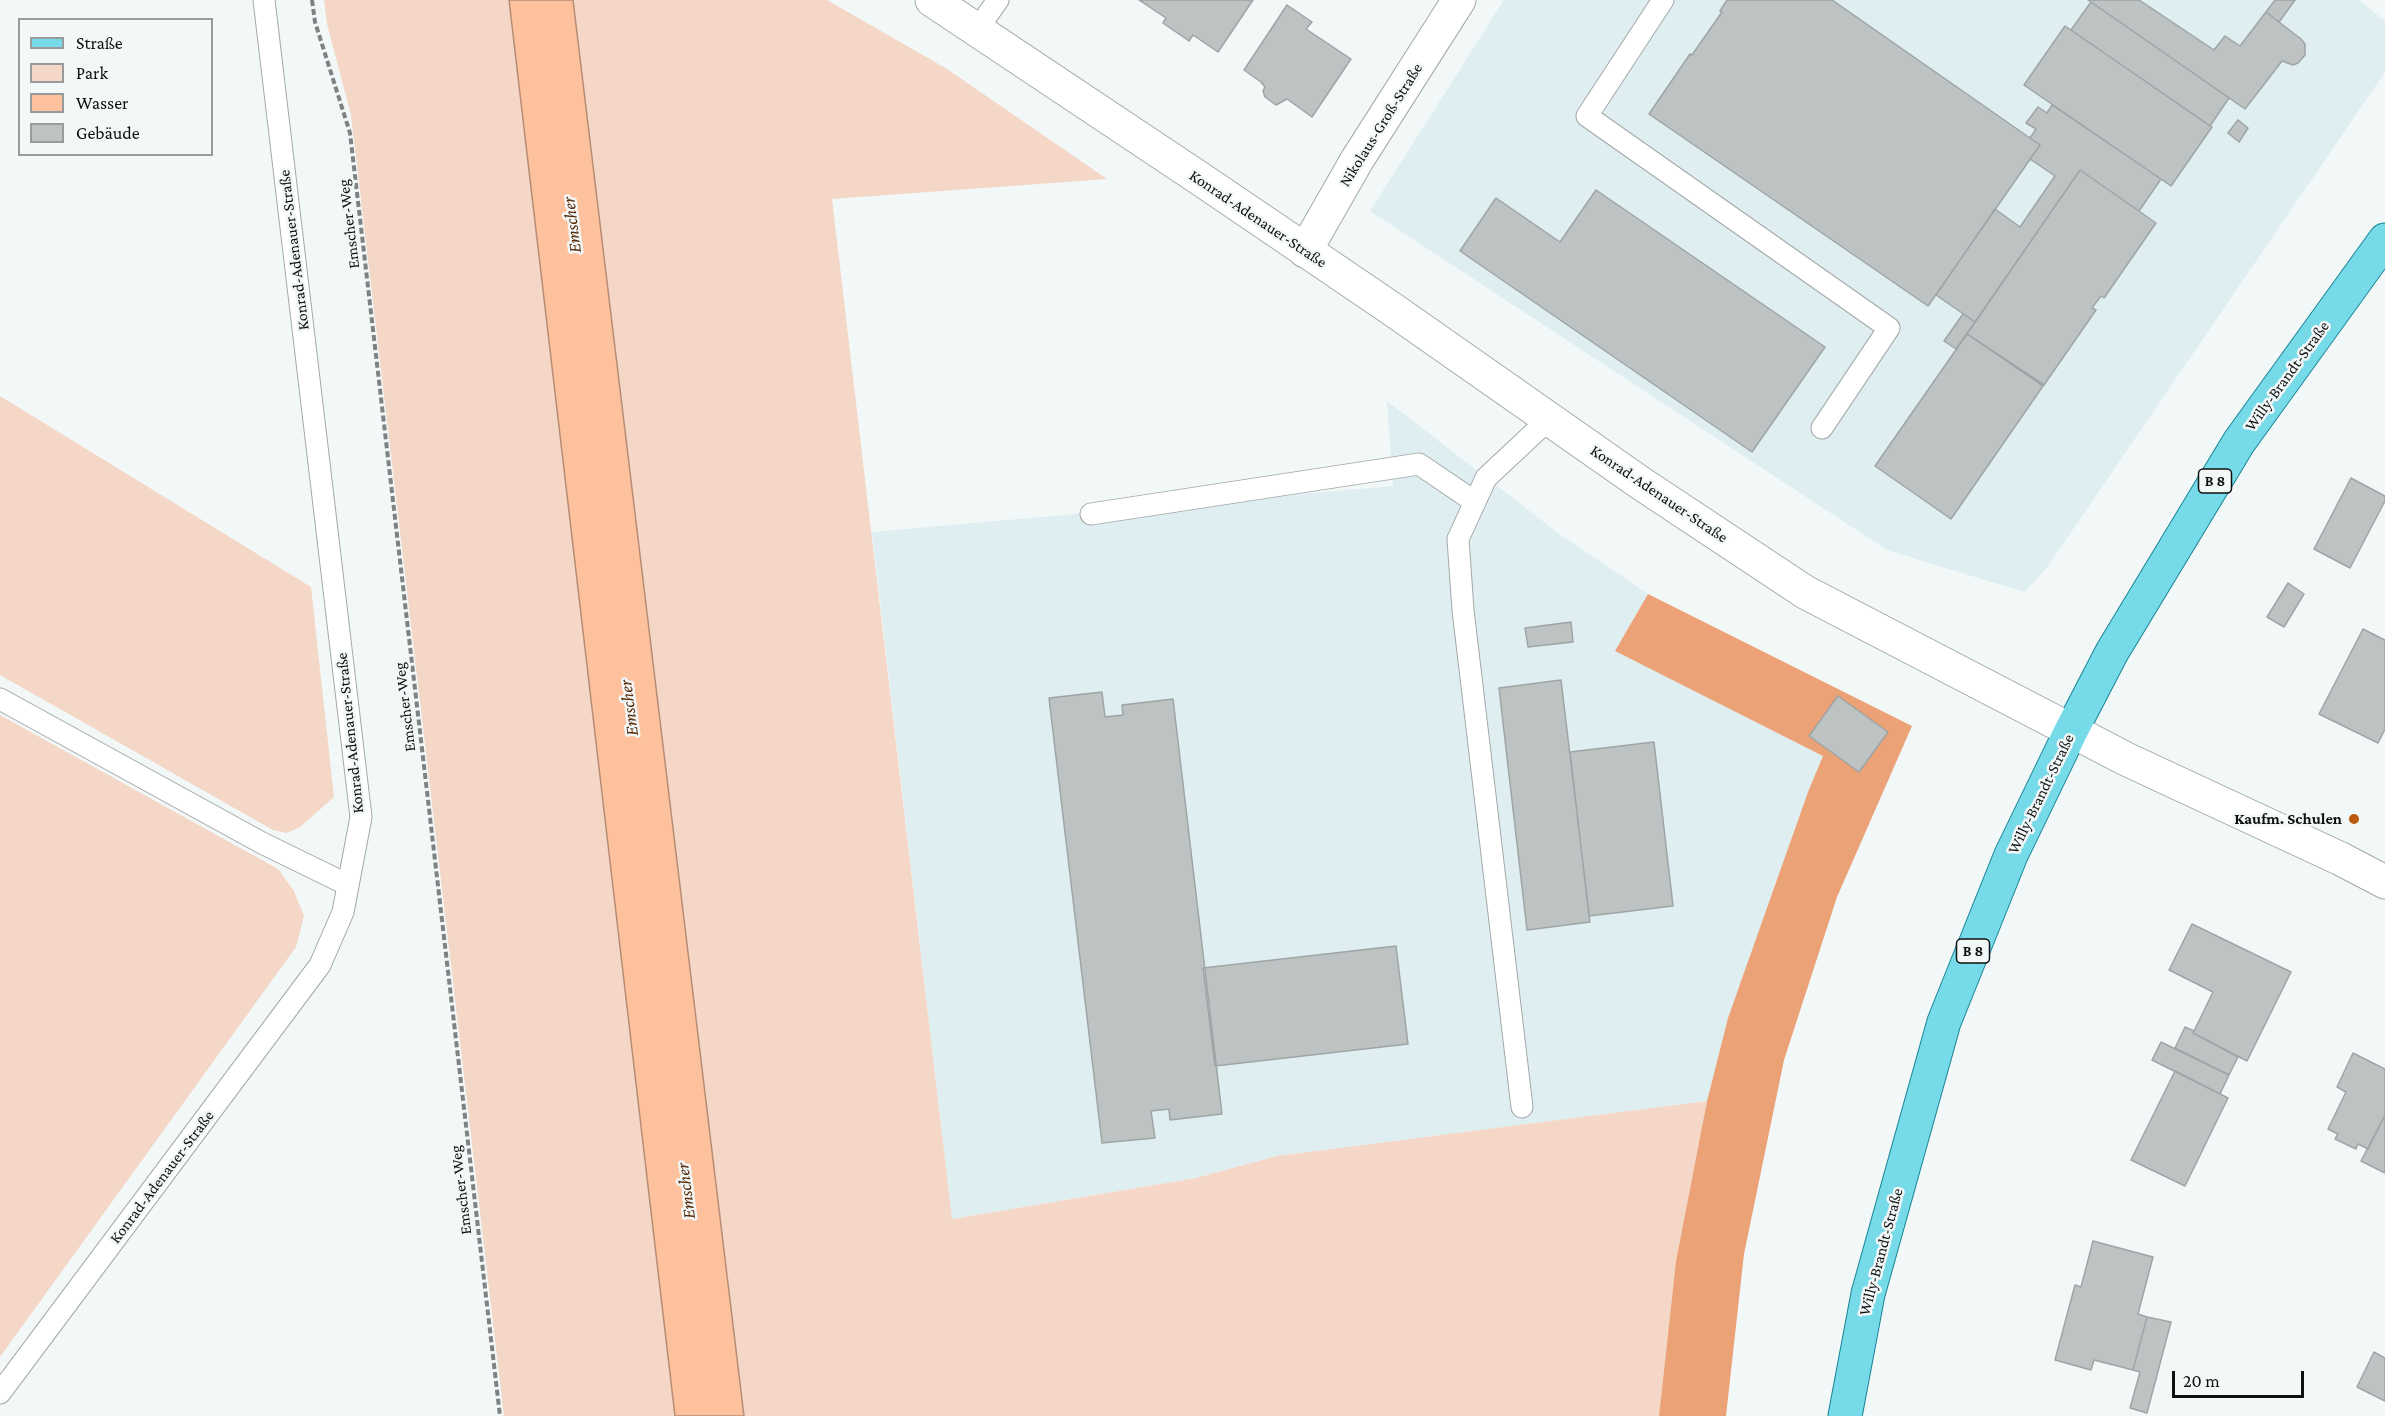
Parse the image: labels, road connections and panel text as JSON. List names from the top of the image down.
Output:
{
  "streets": {
    "main road": ["Willy-Brandt-Straße", "B 8"],
    "street": ["Nikolaus-Groß-Straße", "Konrad-Adenauer-Straße"],
    "path": ["Emscher-Weg"]
  },
  "crossings": [
    ["Nikolaus-Groß-Straße", "Konrad-Adenauer-Straße"],
    ["Konrad-Adenauer-Straße", "Willy-Brandt-Straße"]
  ],
  "water": ["Emscher"],
  "places": ["Kaufm. Schulen"],
  "legend": [
    "Straße",
    "Park",
    "Wasser",
    "Gebäude"
  ],
  "scale_bar": "20 m"
}
